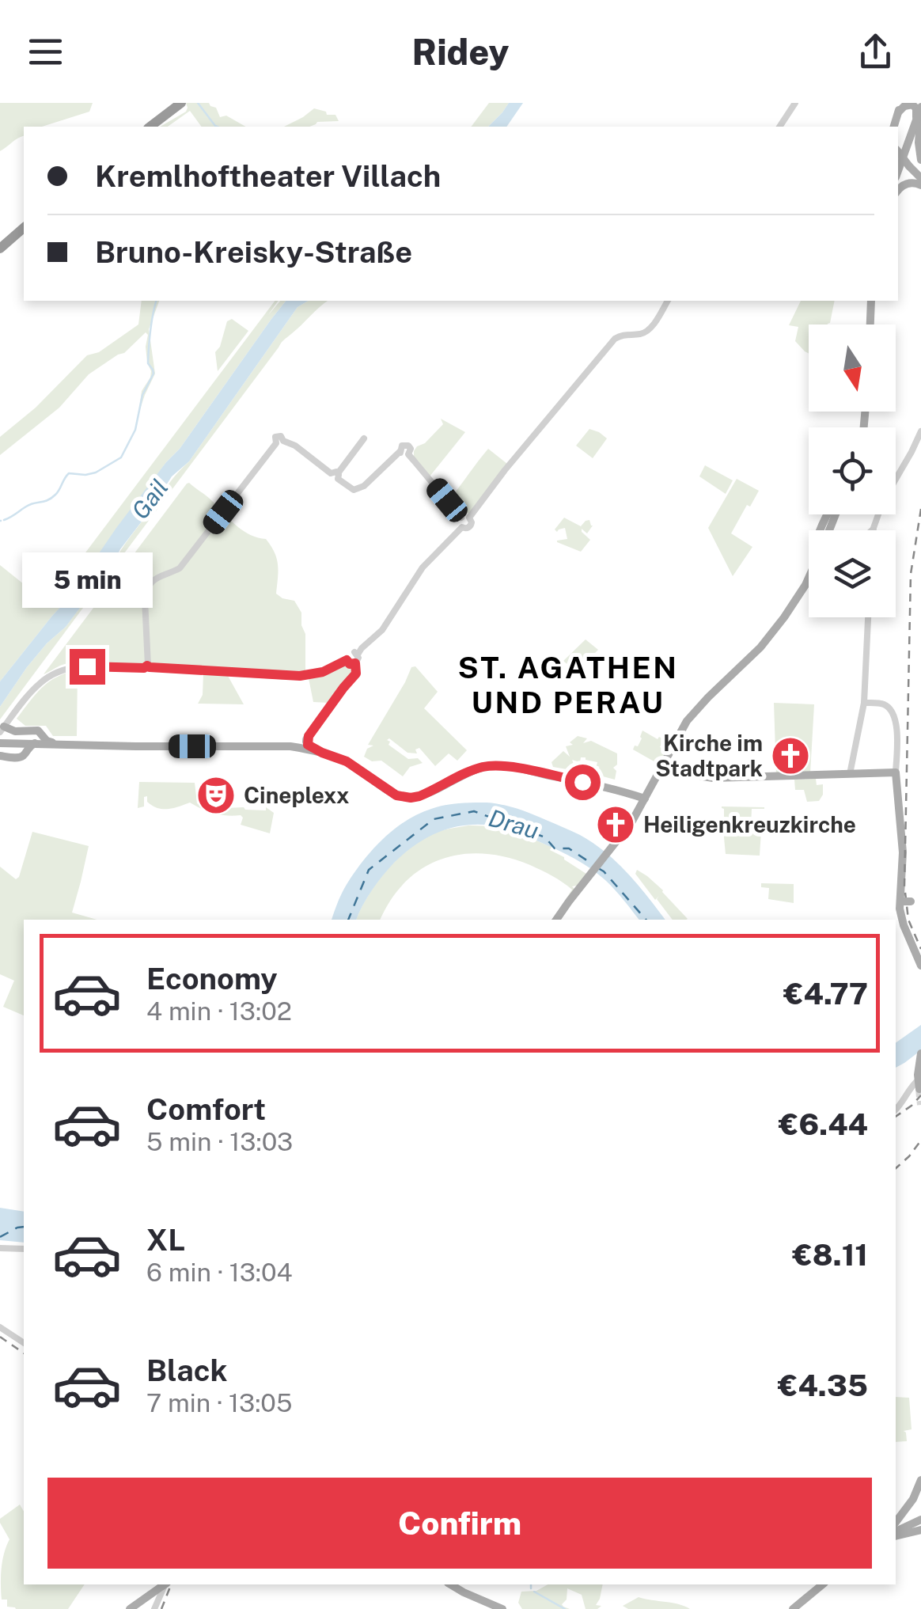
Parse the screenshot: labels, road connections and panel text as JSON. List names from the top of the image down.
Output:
{
  "districts": ["ST. AGATHEN UND PERAU"],
  "water": ["Gail", "Drau"],
  "places": {
    "church": ["Kirche im Stadtpark", "Heiligenkreuzkirche"],
    "theatre": ["Cineplexx"]
  },
  "north": "bottom",
  "page": {
    "header": "Ridey",
    "banner": ["Kremlhoftheater Villach", "Bruno-Kreisky-Straße"],
    "bubble": "5 min",
    "list": [
      {
        "name": "Economy",
        "note": "4 min · 13:02",
        "value": "€4.77"
      },
      {
        "name": "Comfort",
        "note": "5 min · 13:03",
        "value": "€6.44"
      },
      {
        "name": "XL",
        "note": "6 min · 13:04",
        "value": "€8.11"
      },
      {
        "name": "Black",
        "note": "7 min · 13:05",
        "value": "€4.35"
      }
    ],
    "buttons": "Confirm"
  }
}
